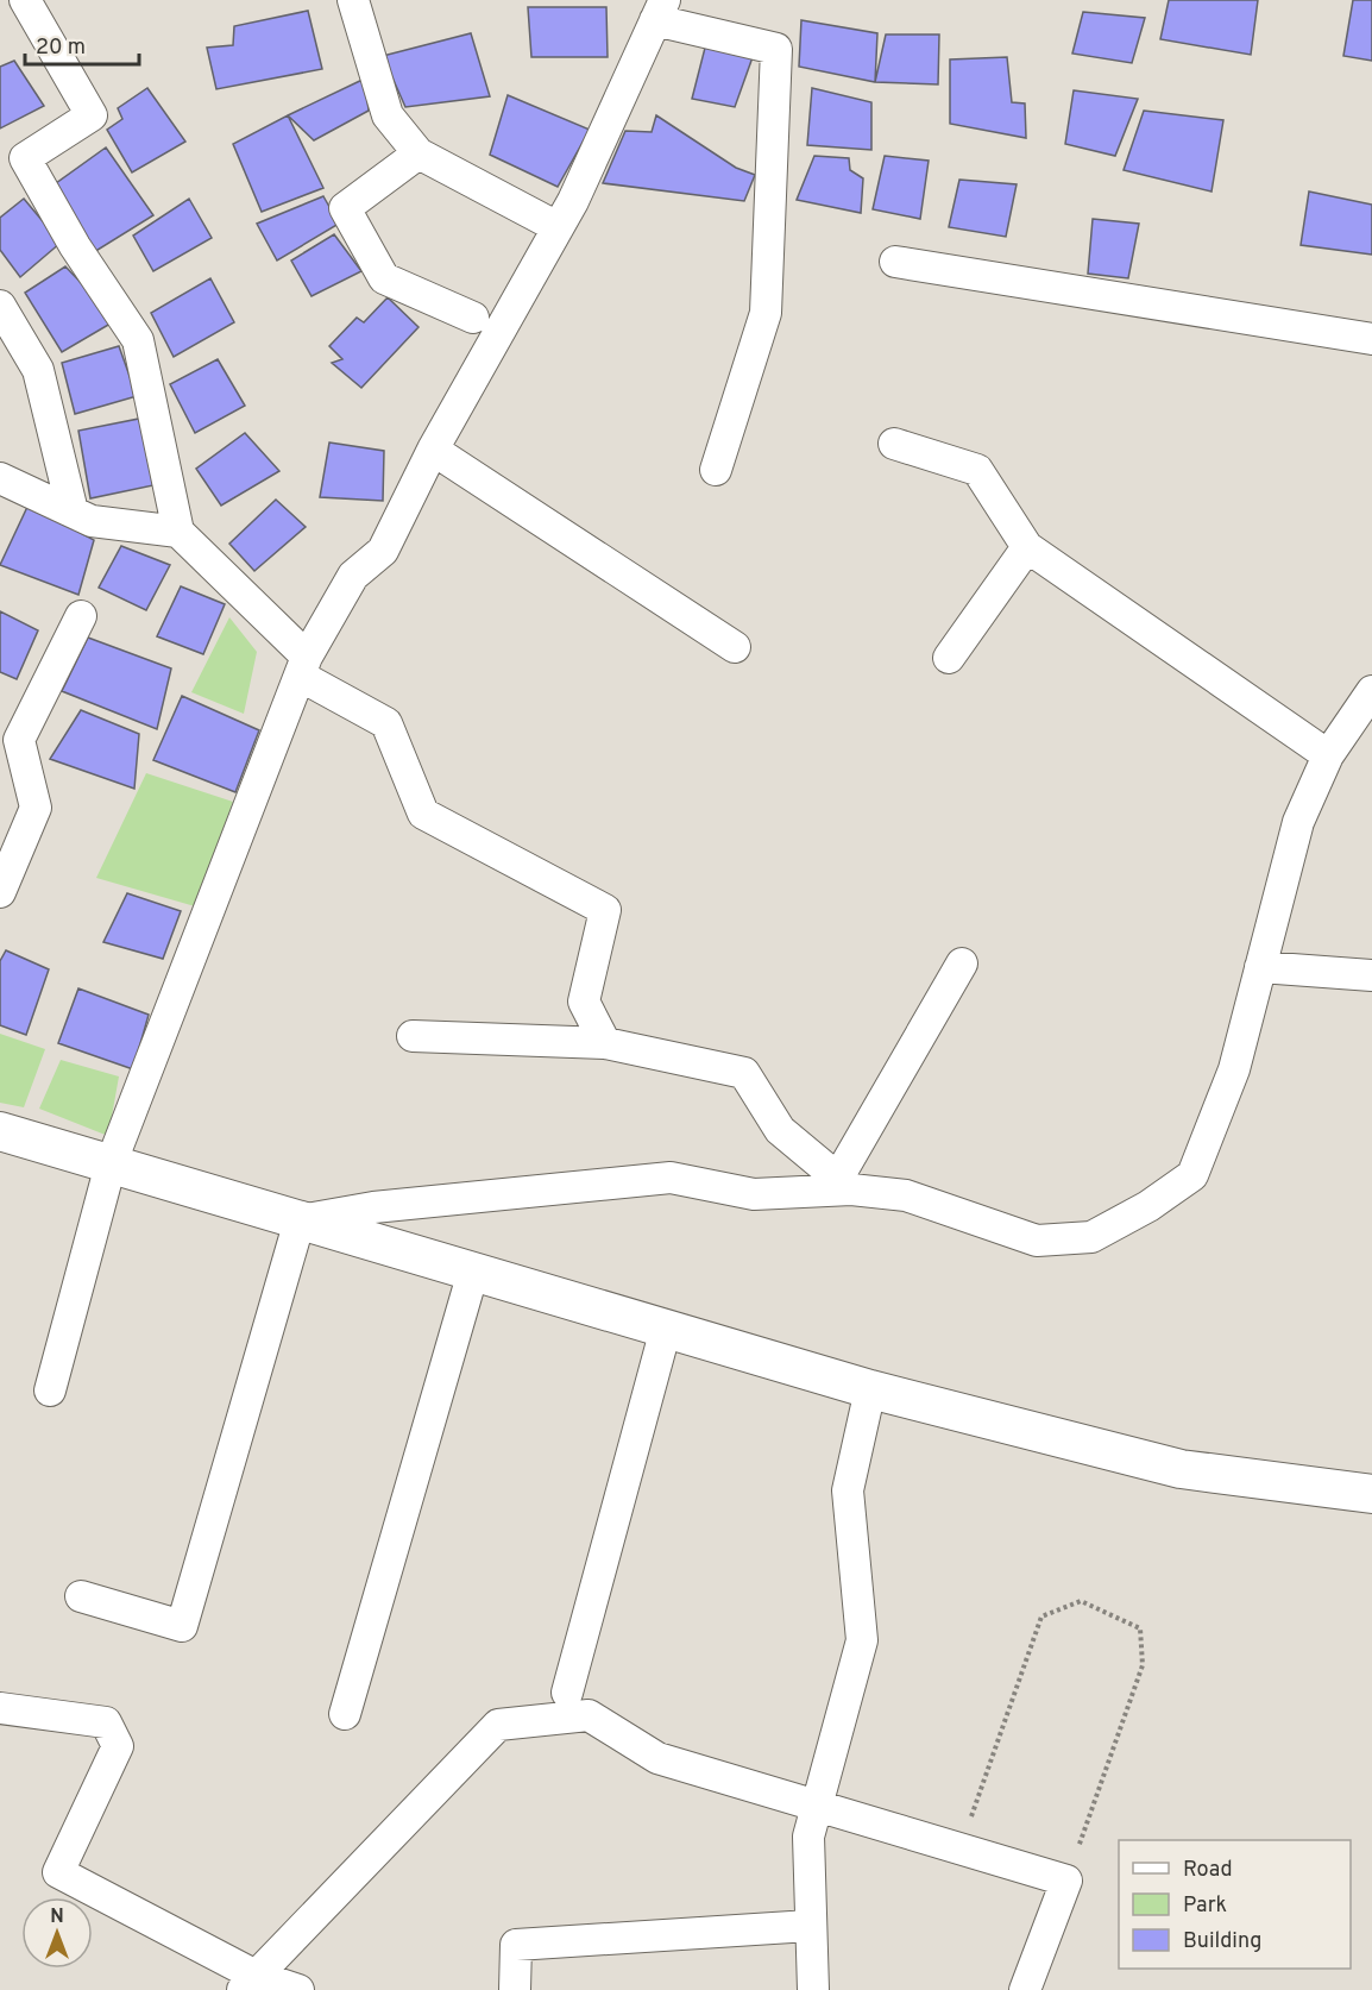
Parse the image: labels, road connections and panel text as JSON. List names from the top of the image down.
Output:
{
  "legend": ["Road", "Park", "Building"],
  "scale_bar": "20 m",
  "north": "top"
}
